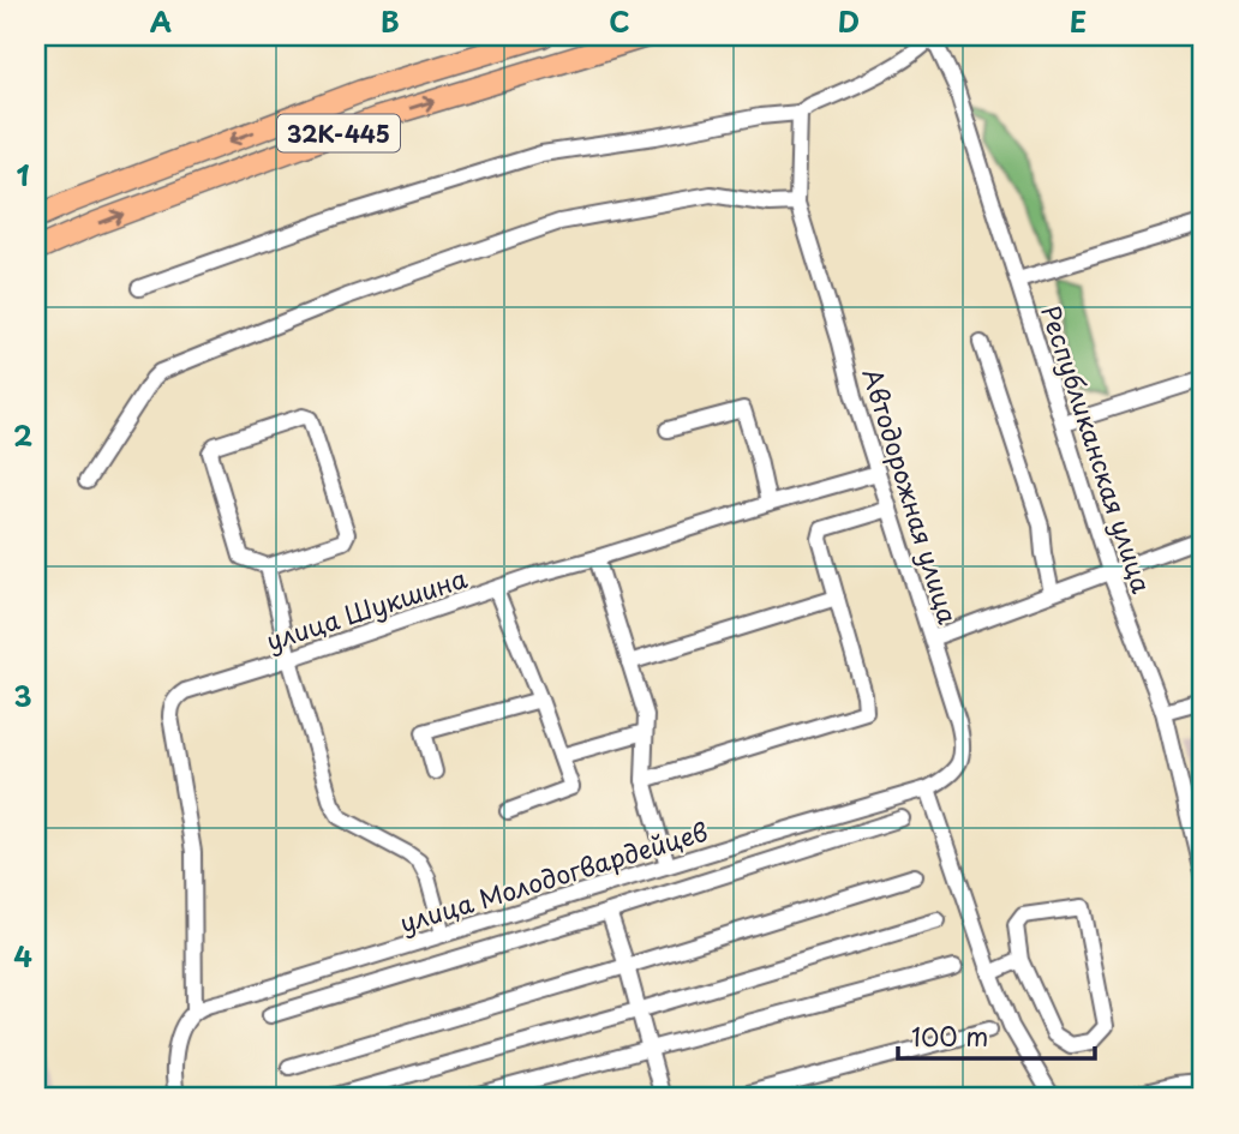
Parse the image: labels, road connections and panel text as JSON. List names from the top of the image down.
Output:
{
  "streets": {
    "highway": ["32К-445"],
    "street": [
      "Республиканская улица",
      "Автодорожная улица",
      "улица Шукшина",
      "улица Молодогвардейцев"
    ]
  },
  "crossings": [
    ["Автодорожная улица", "улица Шукшина"],
    ["Автодорожная улица", "улица Молодогвардейцев"],
    ["улица Шукшина", "улица Молодогвардейцев"]
  ],
  "scale_bar": "100 m",
  "grid": {
    "columns": [
      "A",
      "B",
      "C",
      "D",
      "E"
    ],
    "rows": [
      "1",
      "2",
      "3",
      "4"
    ]
  }
}
